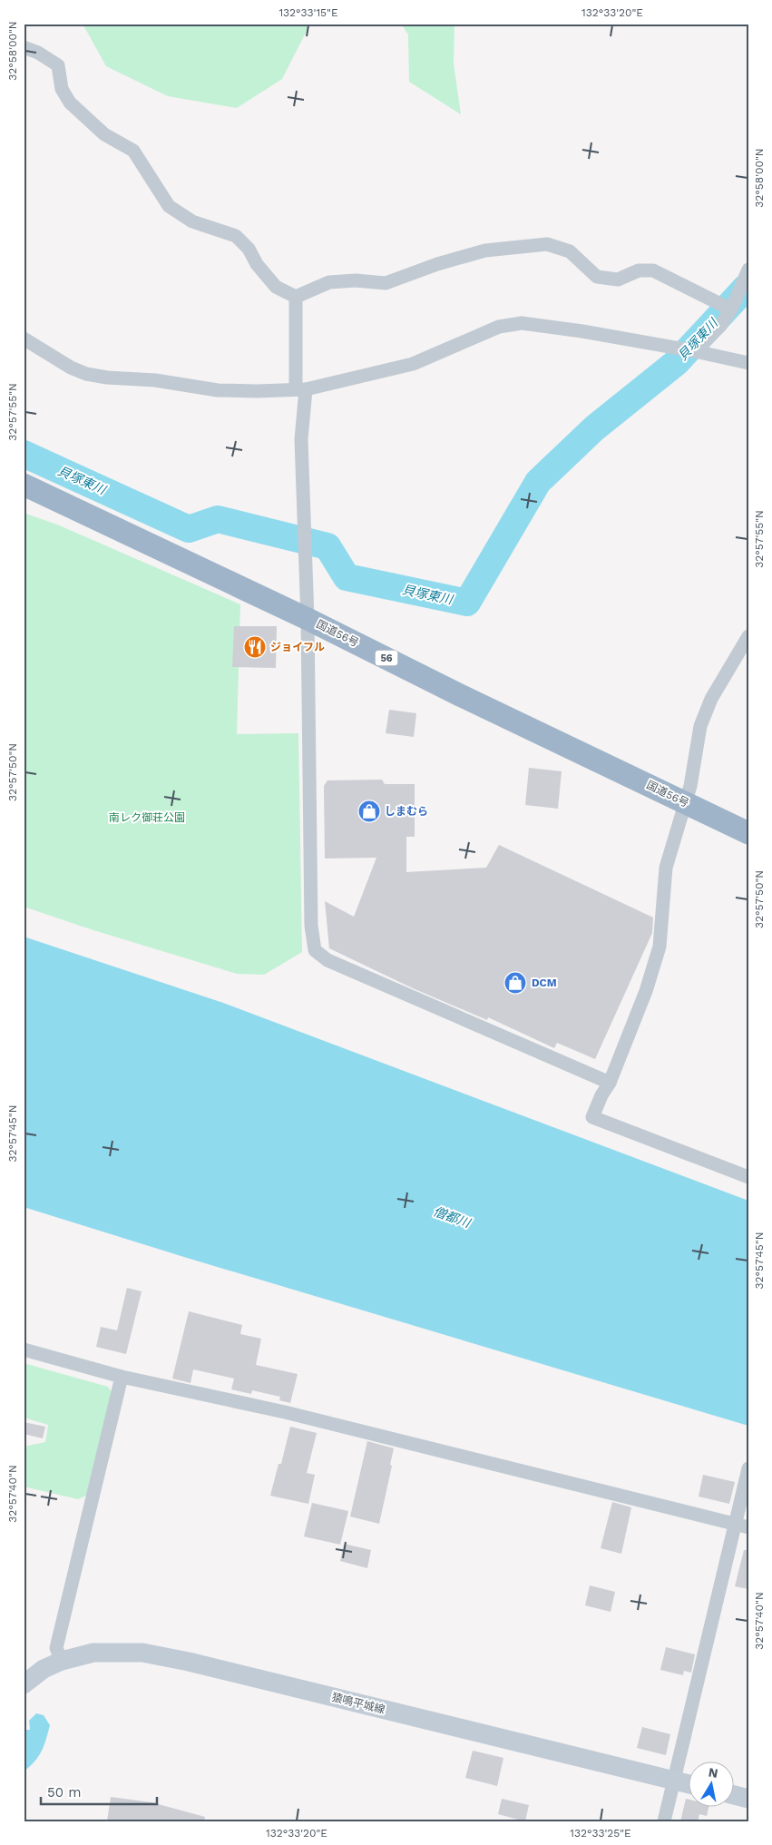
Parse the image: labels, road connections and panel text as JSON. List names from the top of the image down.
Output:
{
  "streets": {
    "highway": ["国道56号", "56"],
    "main road": ["猿鳴平城線"]
  },
  "water": ["貝塚東川", "僧都川"],
  "parks": ["南レク御荘公園"],
  "places": {
    "restaurant": ["ジョイフル"],
    "shop": ["しまむら", "DCM"]
  },
  "scale_bar": "50 m",
  "north": "top",
  "coordinates": [
    "132°33'15\"E",
    "132°33'20\"E",
    "32°58'00\"N",
    "32°57'55\"N",
    "32°57'50\"N",
    "32°57'45\"N",
    "32°57'40\"N",
    "132°33'25\"E"
  ]
}
